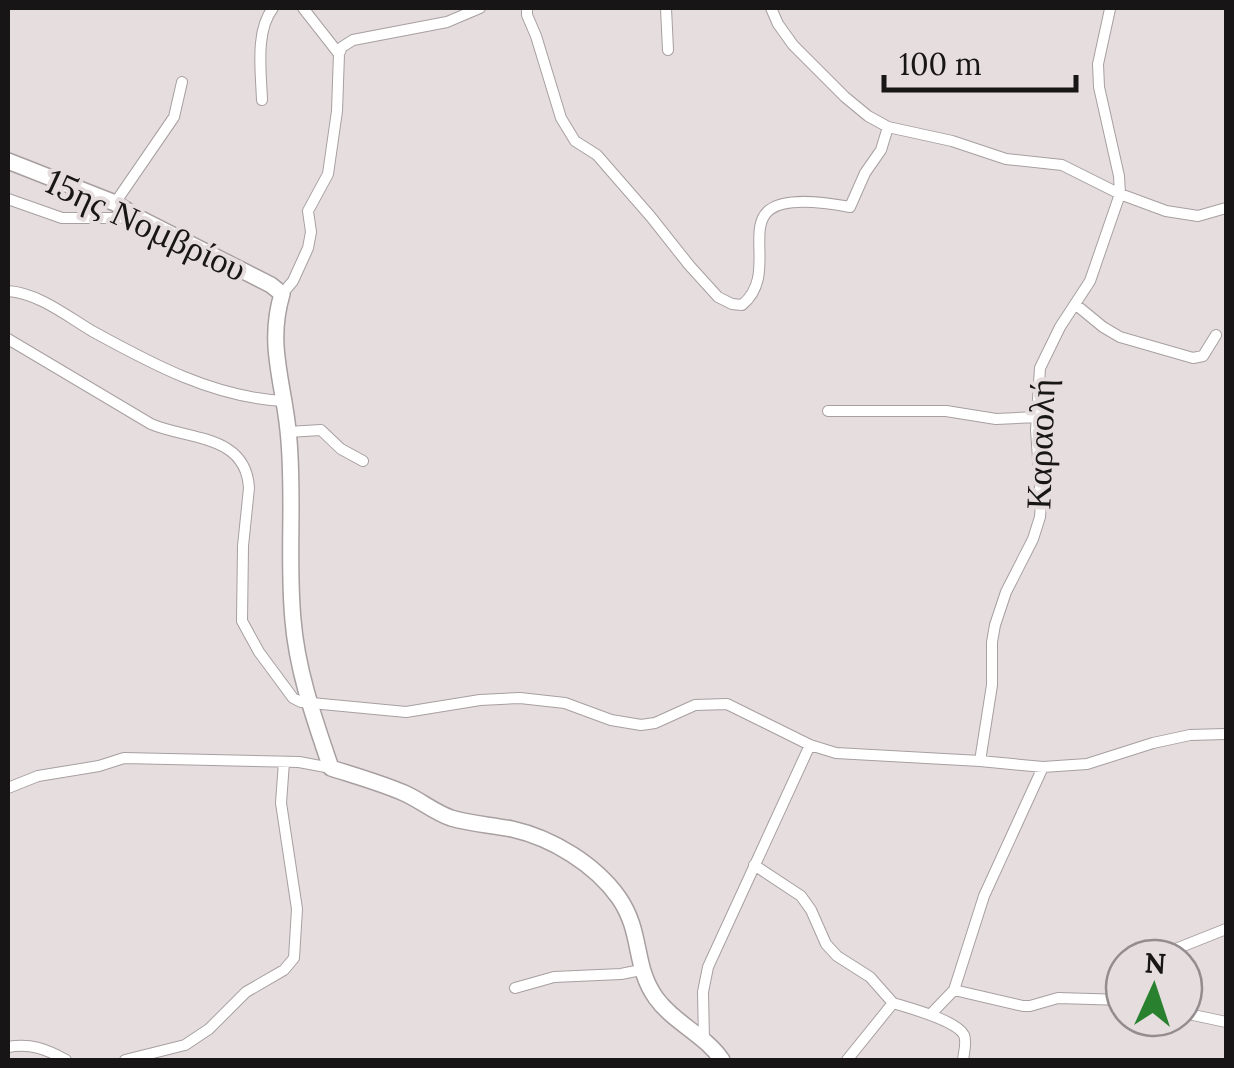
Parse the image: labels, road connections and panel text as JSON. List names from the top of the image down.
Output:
{
  "streets": {
    "main road": ["15ης Νομβρίου"],
    "street": ["Καραολή"]
  },
  "scale_bar": "100 m",
  "north": "top"
}
